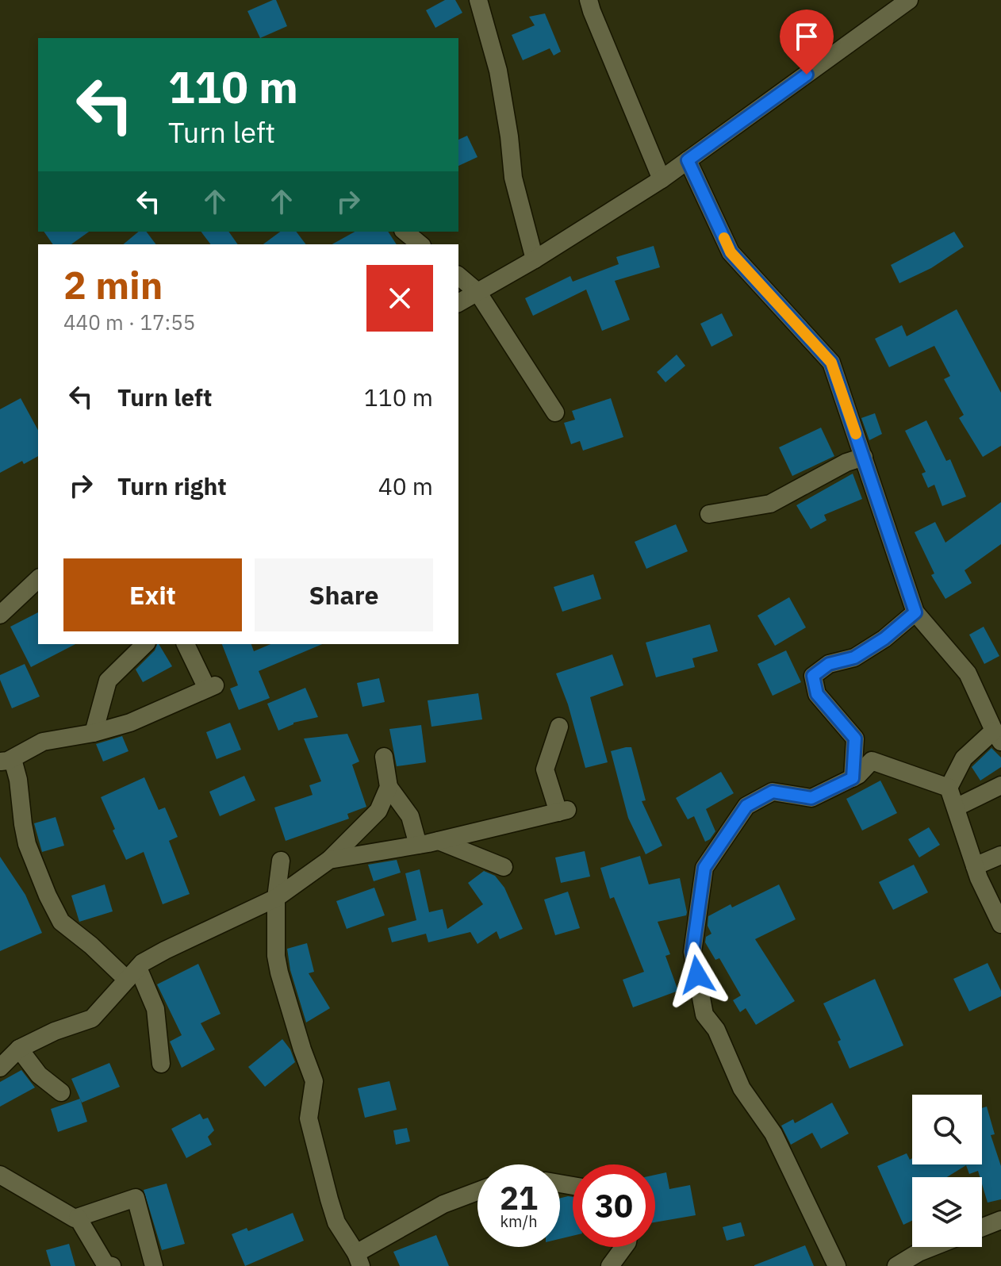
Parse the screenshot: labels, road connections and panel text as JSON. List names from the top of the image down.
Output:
{
  "page": {
    "turn": ["110 m", "Turn left"],
    "heading": ["2 min", "440 m · 17:55"],
    "list": [
      {
        "name": "Turn left",
        "value": "110 m"
      },
      {
        "name": "Turn right",
        "value": "40 m"
      }
    ],
    "buttons": ["Exit", "Share"],
    "speed": "21 km/h",
    "limit": "30"
  }
}
